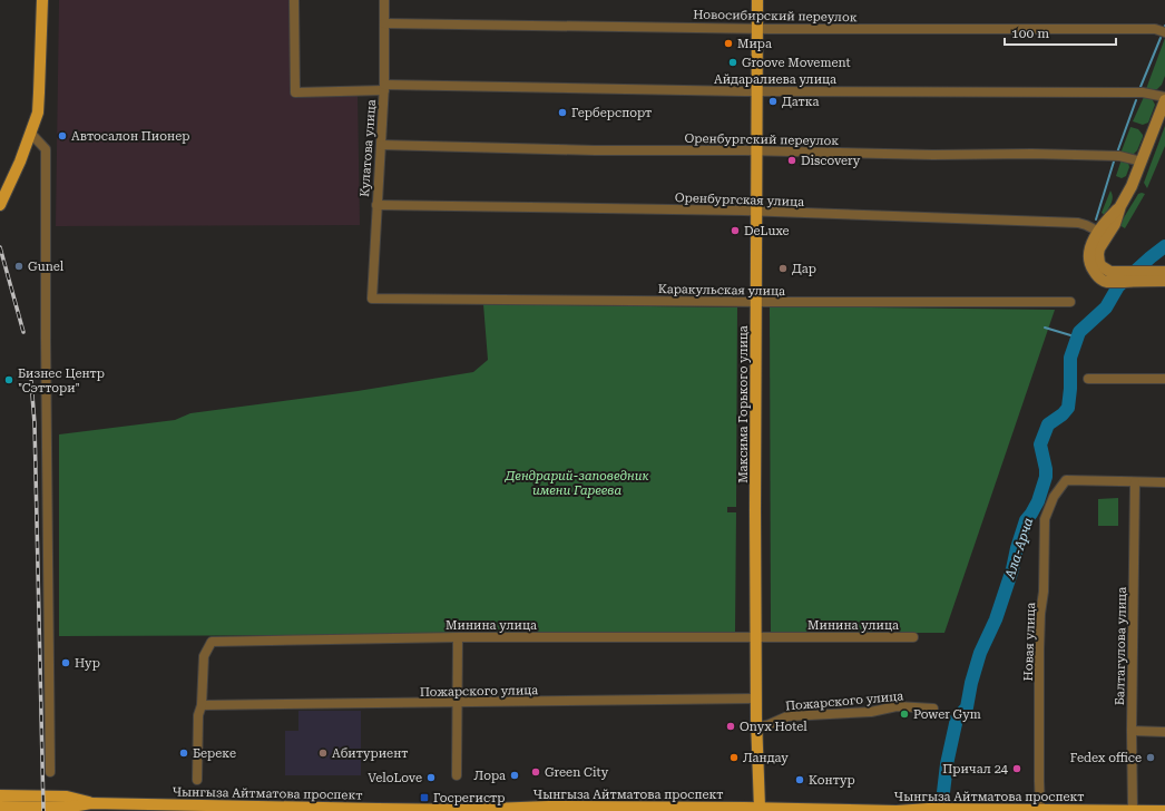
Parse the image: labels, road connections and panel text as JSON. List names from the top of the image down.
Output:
{
  "streets": {
    "main road": ["Максима Горького улица", "Чынгыза Айтматова проспект"],
    "street": [
      "Новосибирский переулок",
      "Айдаралиева улица",
      "Оренбургский переулок",
      "Кулатова улица",
      "Оренбургская улица",
      "Каракульская улица",
      "Минина улица",
      "Новая улица",
      "Балтагулова улица",
      "Пожарского улица"
    ]
  },
  "crossings": [
    ["Новосибирский переулок", "Кулатова улица"],
    ["Новосибирский переулок", "Максима Горького улица"],
    ["Айдаралиева улица", "Кулатова улица"],
    ["Айдаралиева улица", "Максима Горького улица"],
    ["Оренбургский переулок", "Кулатова улица"],
    ["Оренбургский переулок", "Максима Горького улица"],
    ["Кулатова улица", "Оренбургская улица"],
    ["Кулатова улица", "Каракульская улица"],
    ["Оренбургская улица", "Максима Горького улица"],
    ["Каракульская улица", "Максима Горького улица"],
    ["Максима Горького улица", "Минина улица"],
    ["Максима Горького улица", "Пожарского улица"],
    ["Максима Горького улица", "Чынгыза Айтматова проспект"],
    ["Минина улица", "Пожарского улица"],
    ["Новая улица", "Балтагулова улица"],
    ["Новая улица", "Чынгыза Айтматова проспект"],
    ["Балтагулова улица", "Чынгыза Айтматова проспект"]
  ],
  "water": ["Ала-Арча"],
  "parks": ["Дендрарий-заповедник имени Гареева"],
  "places": {
    "other": [
      "Мира",
      "Groove Movement",
      "Датка",
      "Герберспорт",
      "Автосалон Пионер",
      "Discovery",
      "DeLuxe",
      "Gunel",
      "Дар",
      "Бизнес Центр \"Сэттори\"",
      "Нур",
      "Power Gym",
      "Onyx Hotel",
      "Береке",
      "Абитуриент",
      "Ландау",
      "Fedex office",
      "Причал 24",
      "Green City",
      "Лора",
      "VeloLove",
      "Контур"
    ],
    "transit": ["Госрегистр"]
  },
  "scale_bar": "100 m"
}
